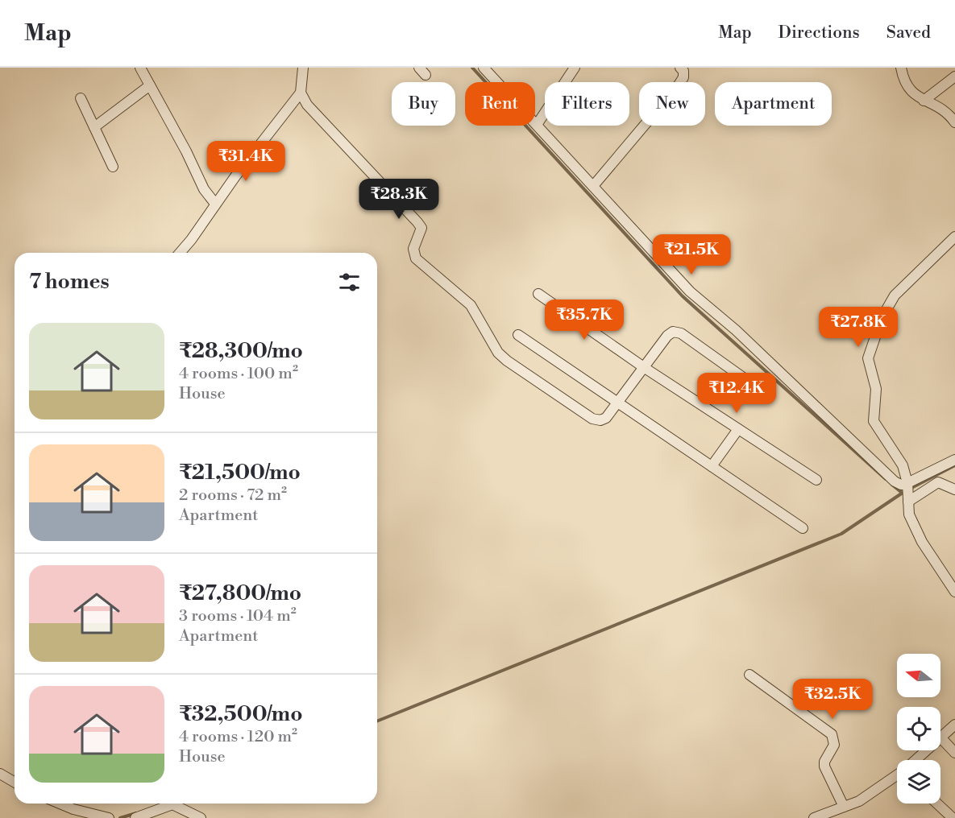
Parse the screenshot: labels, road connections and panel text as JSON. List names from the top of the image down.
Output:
{
  "north": "left",
  "page": {
    "header": "Map",
    "nav": ["Map", "Directions", "Saved"],
    "chip": [
      "Buy",
      "Rent",
      "Filters",
      "New",
      "Apartment"
    ],
    "price": [
      "₹31.4K",
      "₹28.3K",
      "₹21.5K",
      "₹35.7K",
      "₹27.8K",
      "₹12.4K",
      "₹32.5K"
    ],
    "heading": "7 homes",
    "list": [
      {
        "name": "₹28,300/mo",
        "note": "4 rooms · 100 m² · House"
      },
      {
        "name": "₹21,500/mo",
        "note": "2 rooms · 72 m² · Apartment"
      },
      {
        "name": "₹27,800/mo",
        "note": "3 rooms · 104 m² · Apartment"
      },
      {
        "name": "₹32,500/mo",
        "note": "4 rooms · 120 m² · House"
      }
    ]
  }
}
